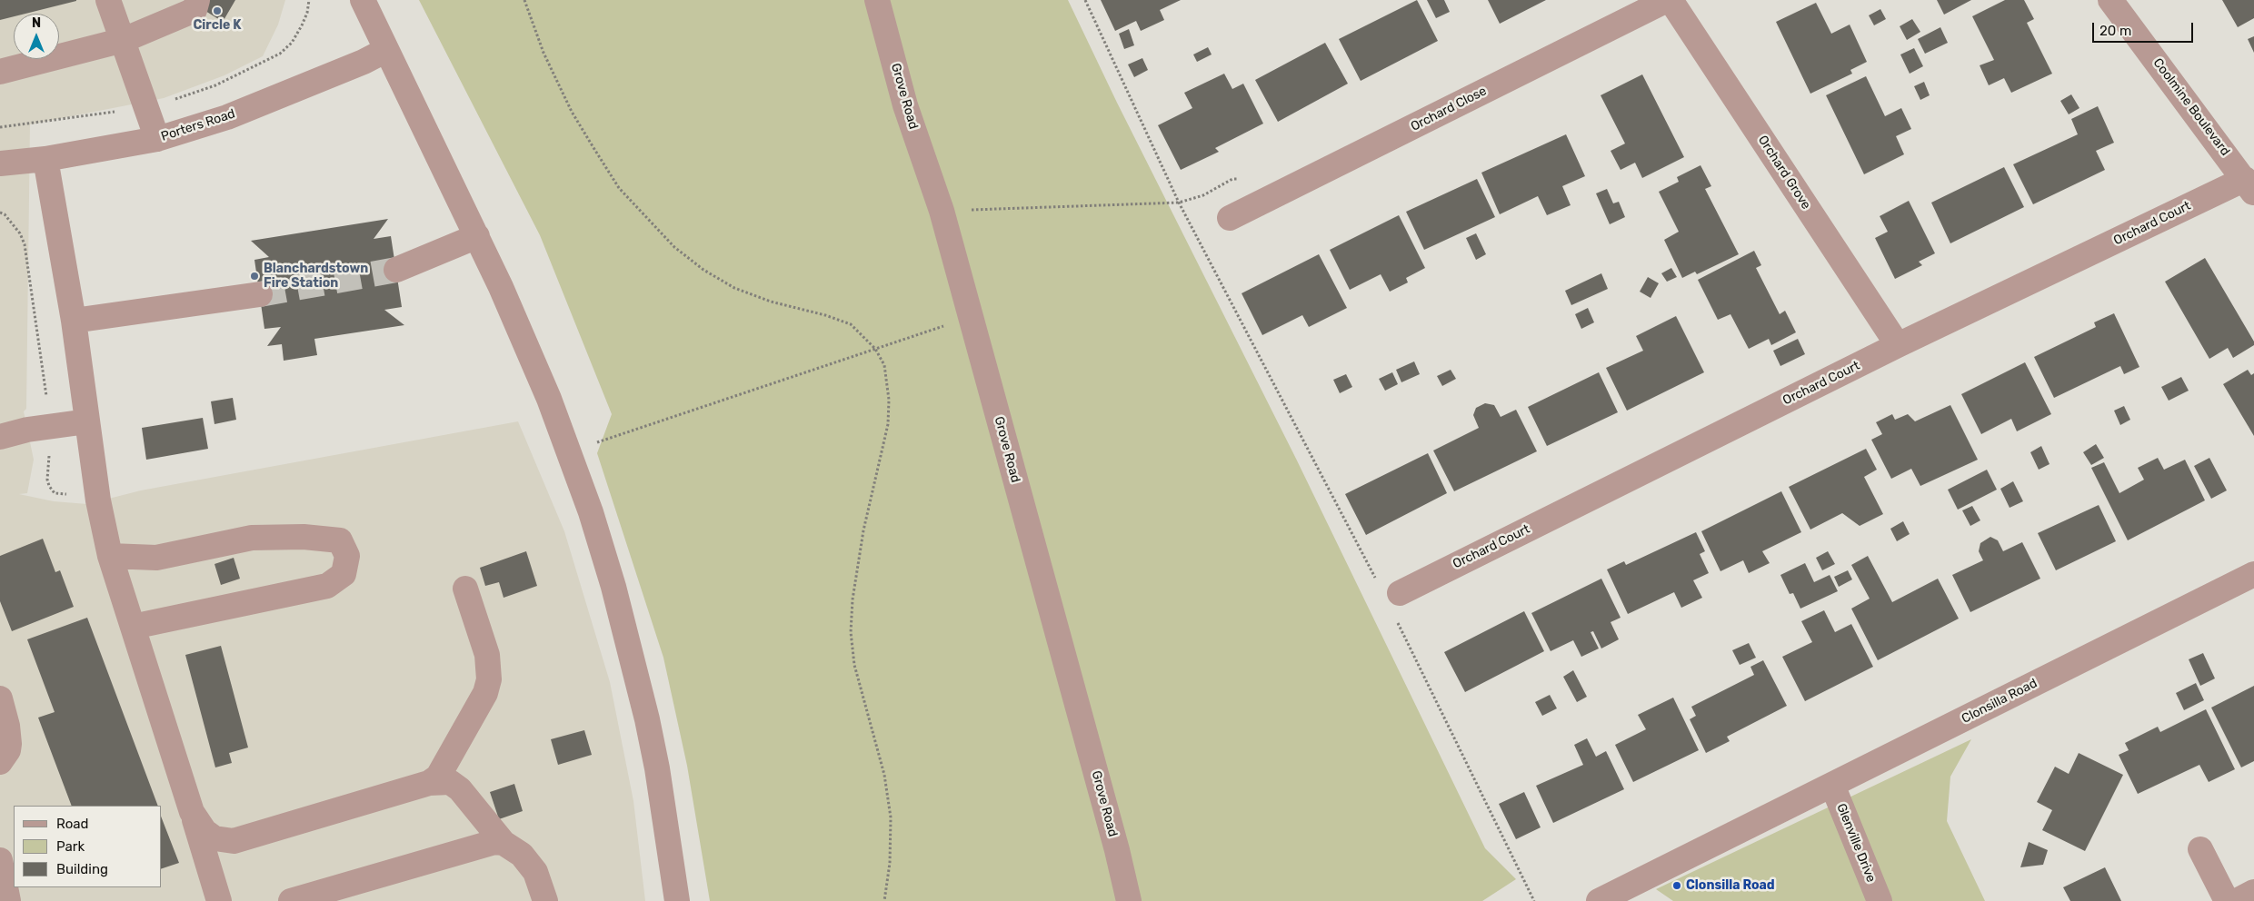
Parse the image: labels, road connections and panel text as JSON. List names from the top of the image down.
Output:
{
  "streets": {
    "street": [
      "Grove Road",
      "Coolmine Boulevard",
      "Orchard Close",
      "Porters Road",
      "Orchard Grove",
      "Orchard Court",
      "Clonsilla Road",
      "Glenville Drive"
    ]
  },
  "crossings": [
    ["Coolmine Boulevard", "Orchard Court"],
    ["Orchard Grove", "Orchard Court"],
    ["Clonsilla Road", "Glenville Drive"]
  ],
  "places": ["Circle K", "Blanchardstown Fire Station", "Clonsilla Road"],
  "legend": ["Road", "Park", "Building"],
  "scale_bar": "20 m",
  "north": "top"
}
